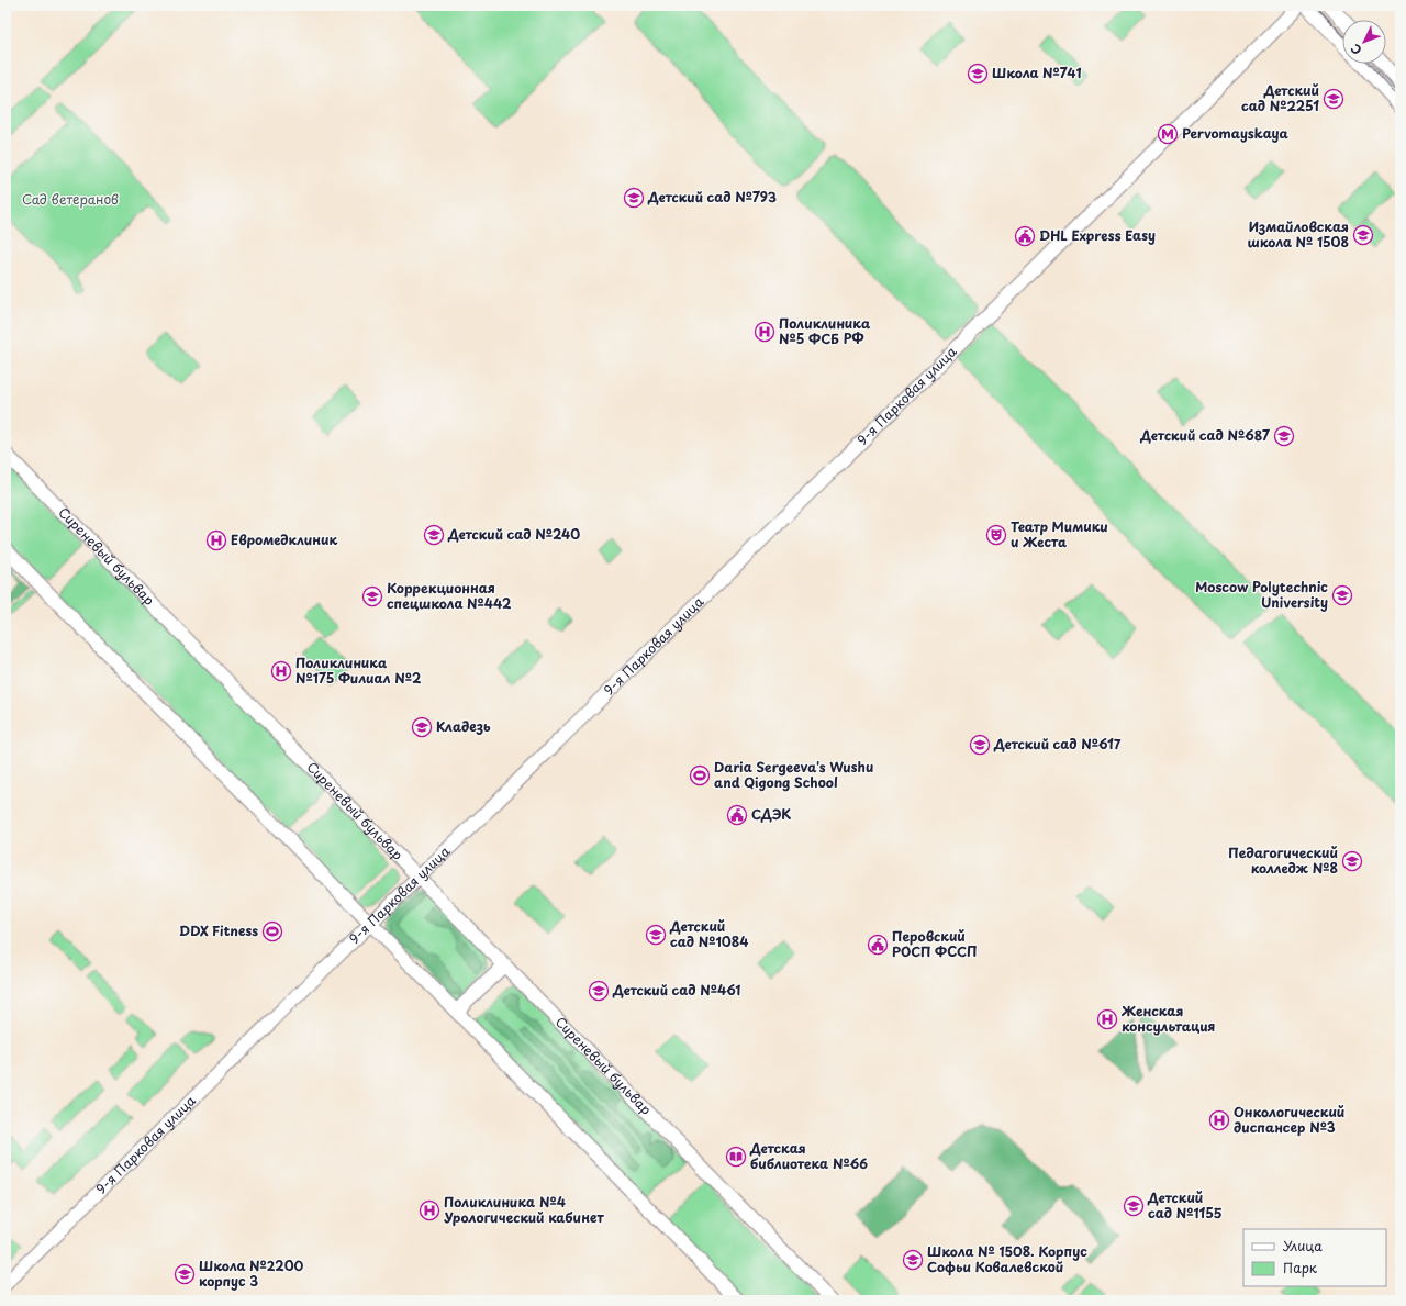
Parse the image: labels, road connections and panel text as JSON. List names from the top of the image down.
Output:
{
  "streets": {
    "main road": ["9-я Парковая улица", "Сиреневый бульвар"]
  },
  "crossings": [
    ["9-я Парковая улица", "Сиреневый бульвар"]
  ],
  "parks": ["Сад ветеранов"],
  "places": {
    "school or university": [
      "Школа №741",
      "Детский сад №2251",
      "Детский сад №793",
      "Измайловская школа № 1508",
      "Детский сад №687",
      "Детский сад №240",
      "Moscow Polytechnic University",
      "Коррекционная спецшкола №442",
      "Кладезь",
      "Детский сад №617",
      "Педагогический колледж №8",
      "Детский сад №1084",
      "Детский сад №461",
      "Детский сад №1155",
      "Школа № 1508. Корпус Софьи Ковалевской",
      "Школа №2200 корпус 3"
    ],
    "metro station": ["Pervomayskaya"],
    "public building": ["DHL Express Easy", "СДЭК", "Перовский РОСП ФССП"],
    "hospital": [
      "Поликлиника №5 ФСБ РФ",
      "Евромедклиник",
      "Поликлиника №175 Филиал №2",
      "Женская консультация",
      "Онкологический диспансер №3",
      "Поликлиника №4 Урологический кабинет"
    ],
    "theatre": ["Театр Мимики и Жеста"],
    "sports": ["Daria Sergeeva's Wushu and Qigong School", "DDX Fitness"],
    "library": ["Детская библиотека №66"]
  },
  "legend": ["Улица", "Парк"],
  "north": "bottom left"
}
